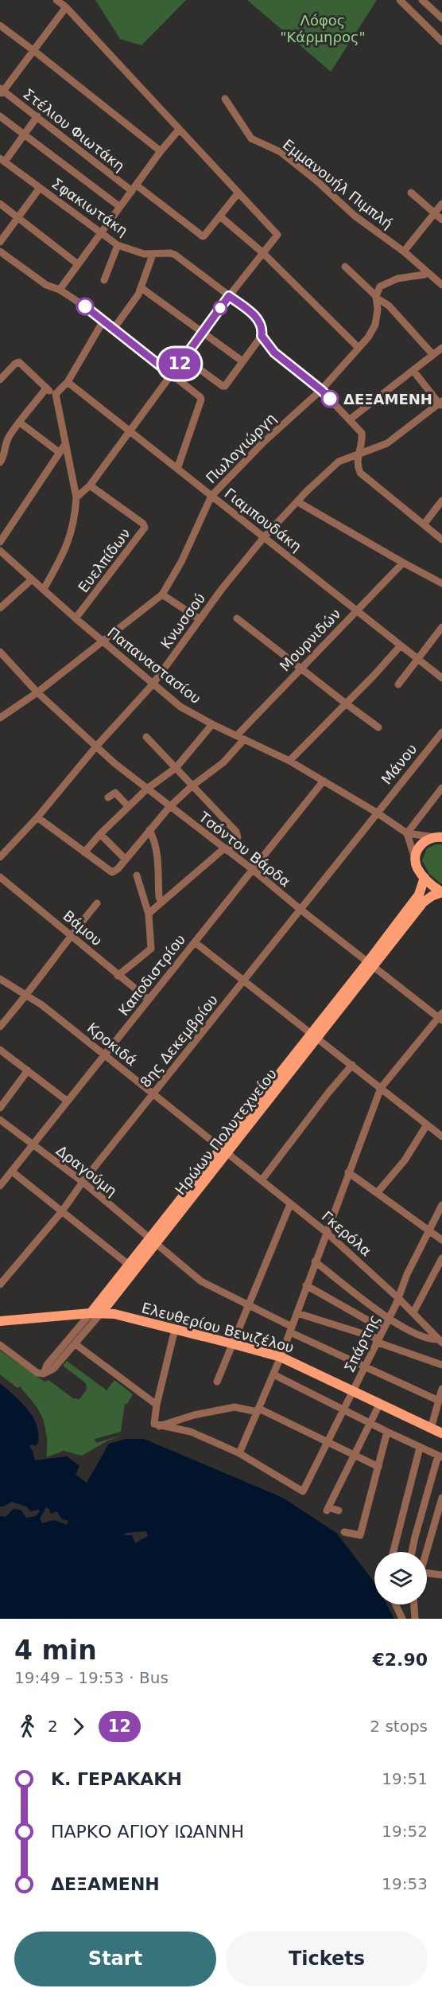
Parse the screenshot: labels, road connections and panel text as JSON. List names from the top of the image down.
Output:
{
  "streets": {
    "main road": ["Ηρώων Πολυτεχνείου", "Ελευθερίου Βενιζέλου"],
    "street": [
      "Στέλιου Φιωτάκη",
      "Εµµανουήλ Πιµπλή",
      "Σφακιωτάκη",
      "Πωλογιώργη",
      "Γιαμπουδάκη",
      "Ευελπίδων",
      "Κνωσσού",
      "Μουρνιδών",
      "Παπαναστασίου",
      "Μάνου",
      "Τσόντου Βάρδα",
      "Βάμου",
      "Καποδιστρίου",
      "8ης Δεκεμβρίου",
      "Κροκιδά",
      "Δραγούμη",
      "Γκερόλα",
      "Σπάρτης"
    ]
  },
  "crossings": [
    ["Σφακιωτάκη", "Πωλογιώργη"],
    ["Σφακιωτάκη", "Κνωσσού"],
    ["Πωλογιώργη", "Γιαμπουδάκη"],
    ["Πωλογιώργη", "Παπαναστασίου"],
    ["Πωλογιώργη", "Τσόντου Βάρδα"],
    ["Γιαμπουδάκη", "Κνωσσού"],
    ["Γιαμπουδάκη", "Μουρνιδών"],
    ["Ευελπίδων", "Παπαναστασίου"],
    ["Κνωσσού", "Παπαναστασίου"],
    ["Κνωσσού", "Τσόντου Βάρδα"],
    ["Μουρνιδών", "Παπαναστασίου"],
    ["Μουρνιδών", "Τσόντου Βάρδα"],
    ["Παπαναστασίου", "Μάνου"],
    ["Παπαναστασίου", "Καποδιστρίου"],
    ["Παπαναστασίου", "8ης Δεκεμβρίου"],
    ["Μάνου", "8ης Δεκεμβρίου"],
    ["Τσόντου Βάρδα", "Καποδιστρίου"],
    ["Τσόντου Βάρδα", "8ης Δεκεμβρίου"],
    ["Τσόντου Βάρδα", "Ηρώων Πολυτεχνείου"],
    ["Βάμου", "Καποδιστρίου"],
    ["Καποδιστρίου", "Κροκιδά"],
    ["Καποδιστρίου", "Δραγούμη"],
    ["8ης Δεκεμβρίου", "Κροκιδά"],
    ["8ης Δεκεμβρίου", "Δραγούμη"],
    ["Κροκιδά", "Ηρώων Πολυτεχνείου"],
    ["Κροκιδά", "Γκερόλα"],
    ["Ηρώων Πολυτεχνείου", "Δραγούμη"],
    ["Ηρώων Πολυτεχνείου", "Γκερόλα"],
    ["Ηρώων Πολυτεχνείου", "Ελευθερίου Βενιζέλου"],
    ["Δραγούμη", "Σπάρτης"],
    ["Γκερόλα", "Σπάρτης"],
    ["Ελευθερίου Βενιζέλου", "Σπάρτης"]
  ],
  "parks": ["Λόφος \"Κάρμηρος\""],
  "places": ["ΔΕΞΑΜΕΝΗ"],
  "lines": ["bus line 12"],
  "page": {
    "on_map": "12",
    "heading": ["4 min", "19:49 – 19:53 · Bus", "€2.90"],
    "legs": ["2", "12", "2 stops"],
    "list": [
      {
        "name": "Κ. ΓΕΡΑΚΑΚΗ",
        "value": "19:51"
      },
      {
        "name": "ΠΑΡΚΟ ΑΓΙΟΥ ΙΩΑΝΝΗ",
        "value": "19:52"
      },
      {
        "name": "ΔΕΞΑΜΕΝΗ",
        "value": "19:53"
      }
    ],
    "buttons": ["Start", "Tickets"]
  }
}
